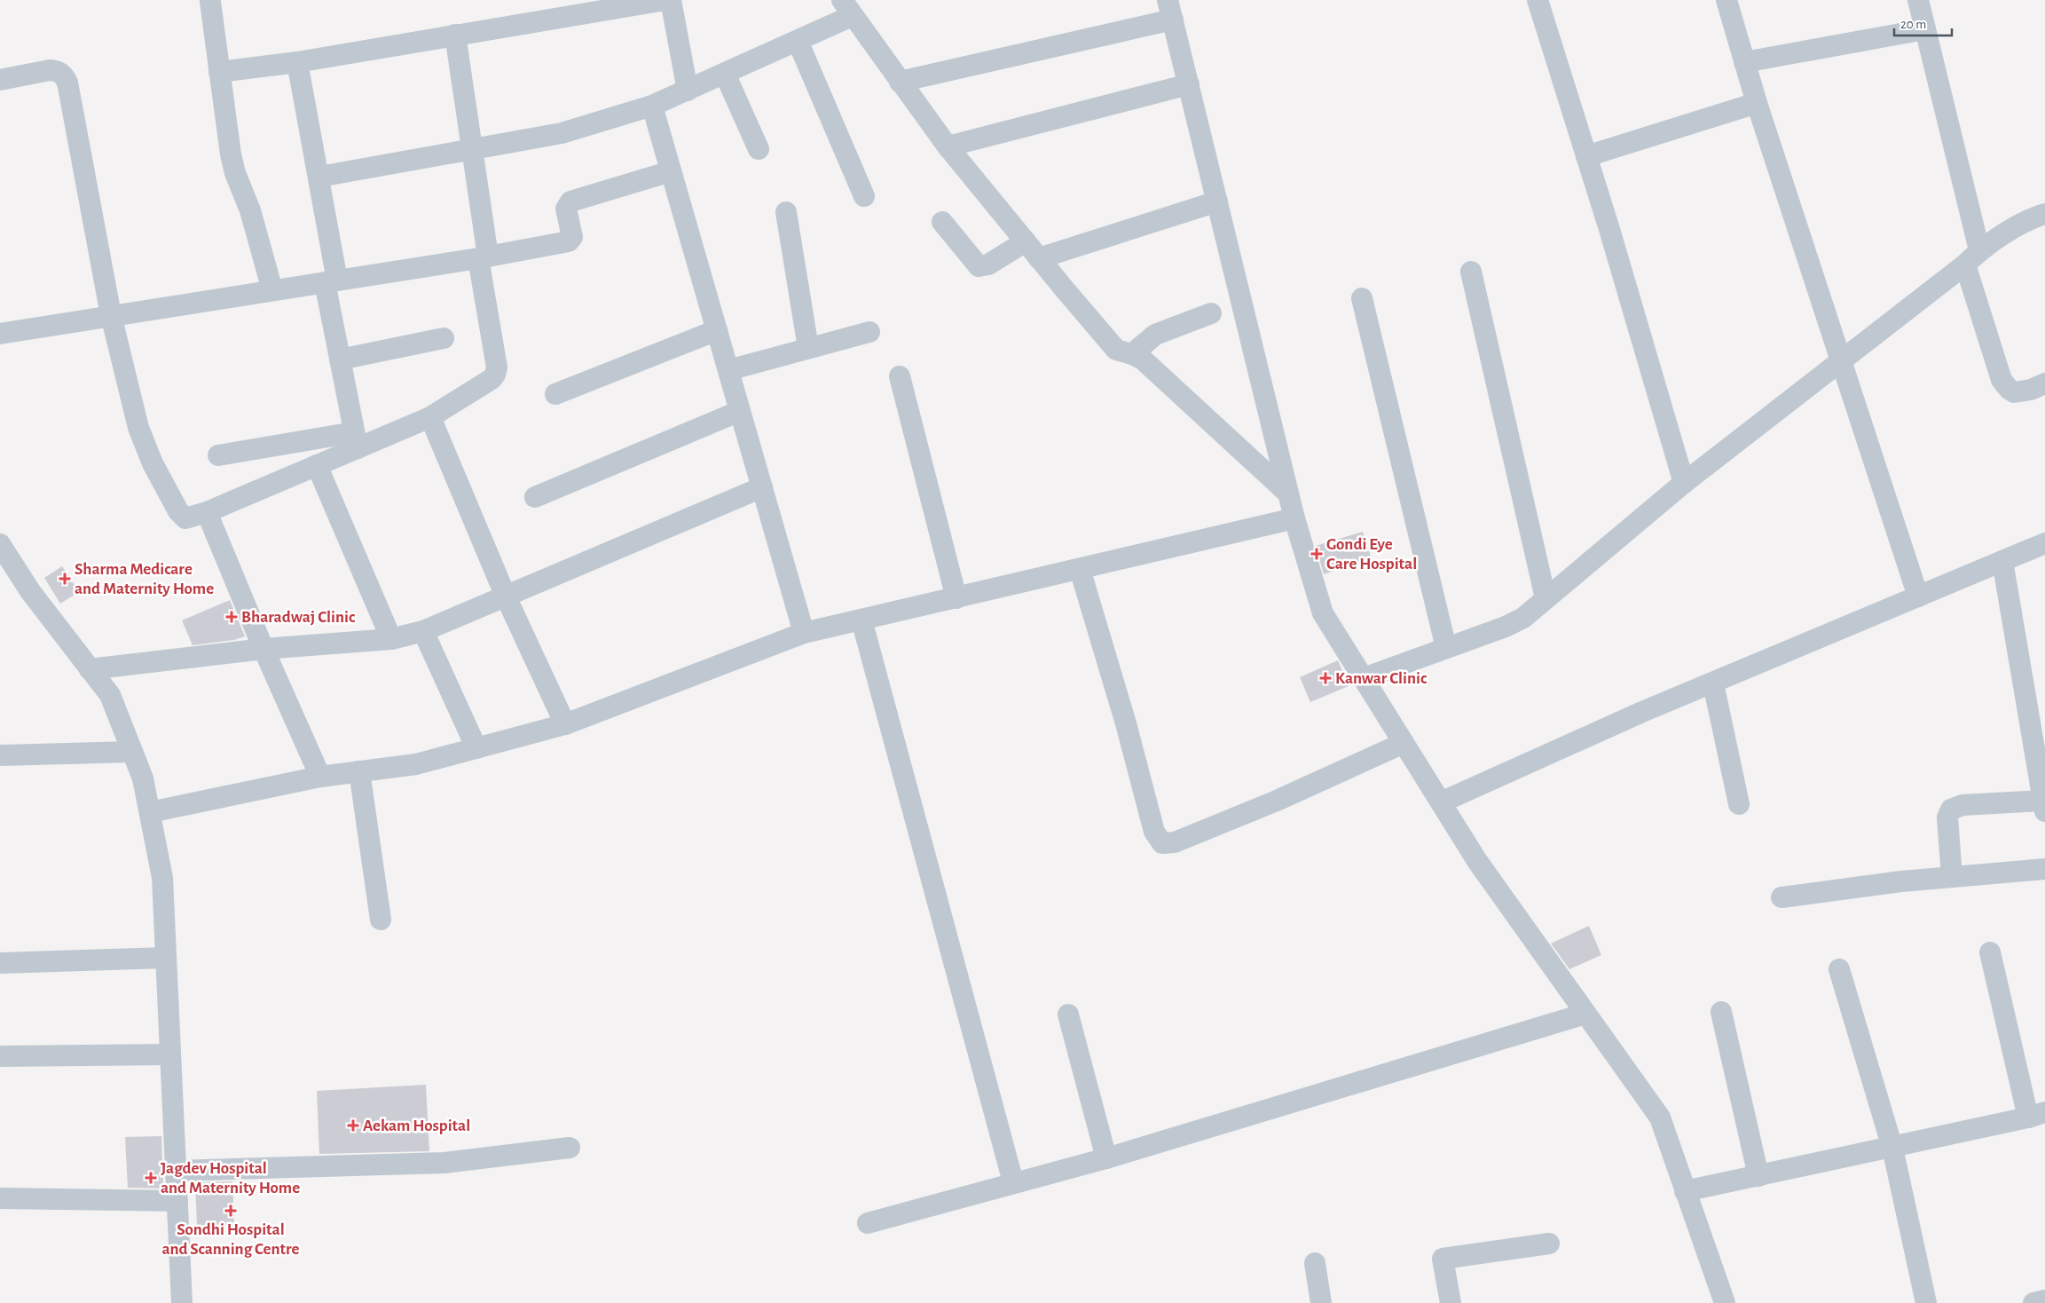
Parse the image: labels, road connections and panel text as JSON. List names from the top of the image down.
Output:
{
  "places": {
    "health": [
      "Gondi Eye Care Hospital",
      "Sharma Medicare and Maternity Home",
      "Bharadwaj Clinic",
      "Kanwar Clinic",
      "Aekam Hospital",
      "Jagdev Hospital and Maternity Home",
      "Sondhi Hospital and Scanning Centre"
    ]
  },
  "scale_bar": "20 m"
}
